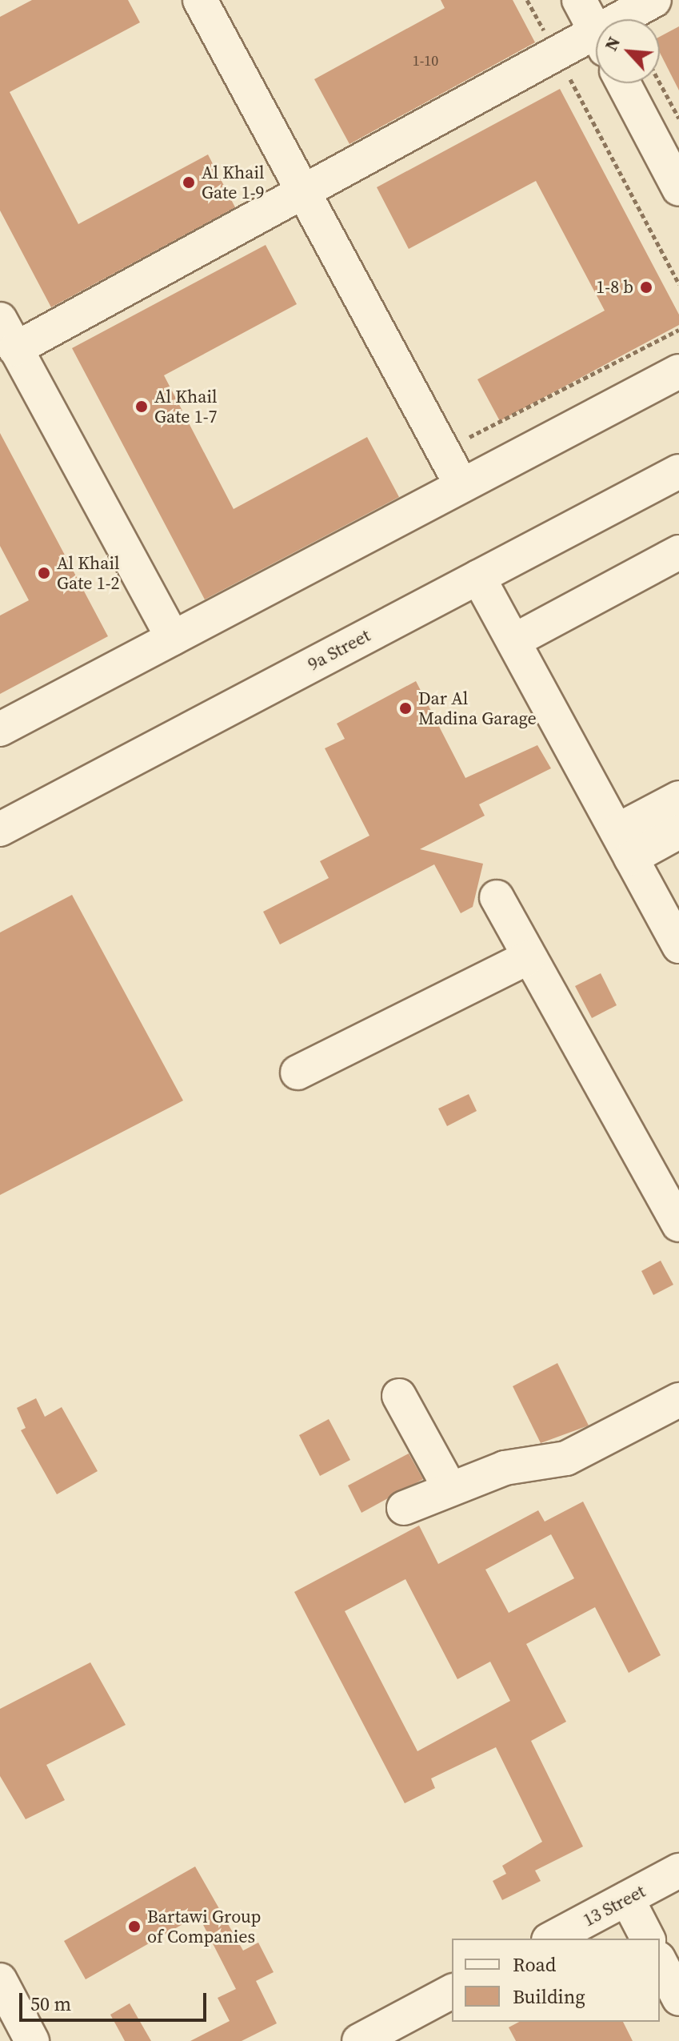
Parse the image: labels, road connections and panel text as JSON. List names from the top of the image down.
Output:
{
  "streets": {
    "street": ["9a Street", "13 Street"]
  },
  "places": [
    "Al Khail Gate 1-9",
    "1-8 b",
    "Al Khail Gate 1-7",
    "Al Khail Gate 1-2",
    "Dar Al Madina Garage",
    "Bartawi Group of Companies"
  ],
  "house_numbers": ["1-10"],
  "legend": ["Road", "Building"],
  "scale_bar": "50 m",
  "north": "top left"
}
